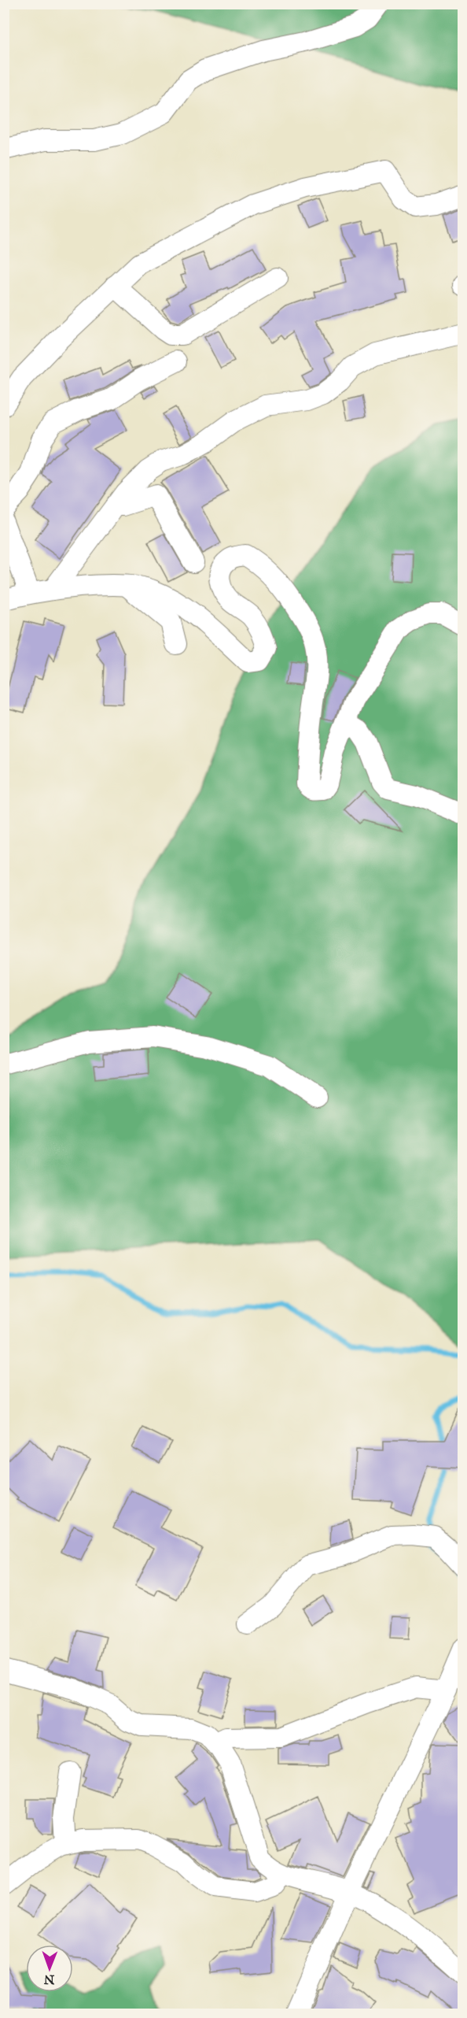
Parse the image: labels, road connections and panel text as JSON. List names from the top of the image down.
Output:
{
  "north": "bottom"
}
